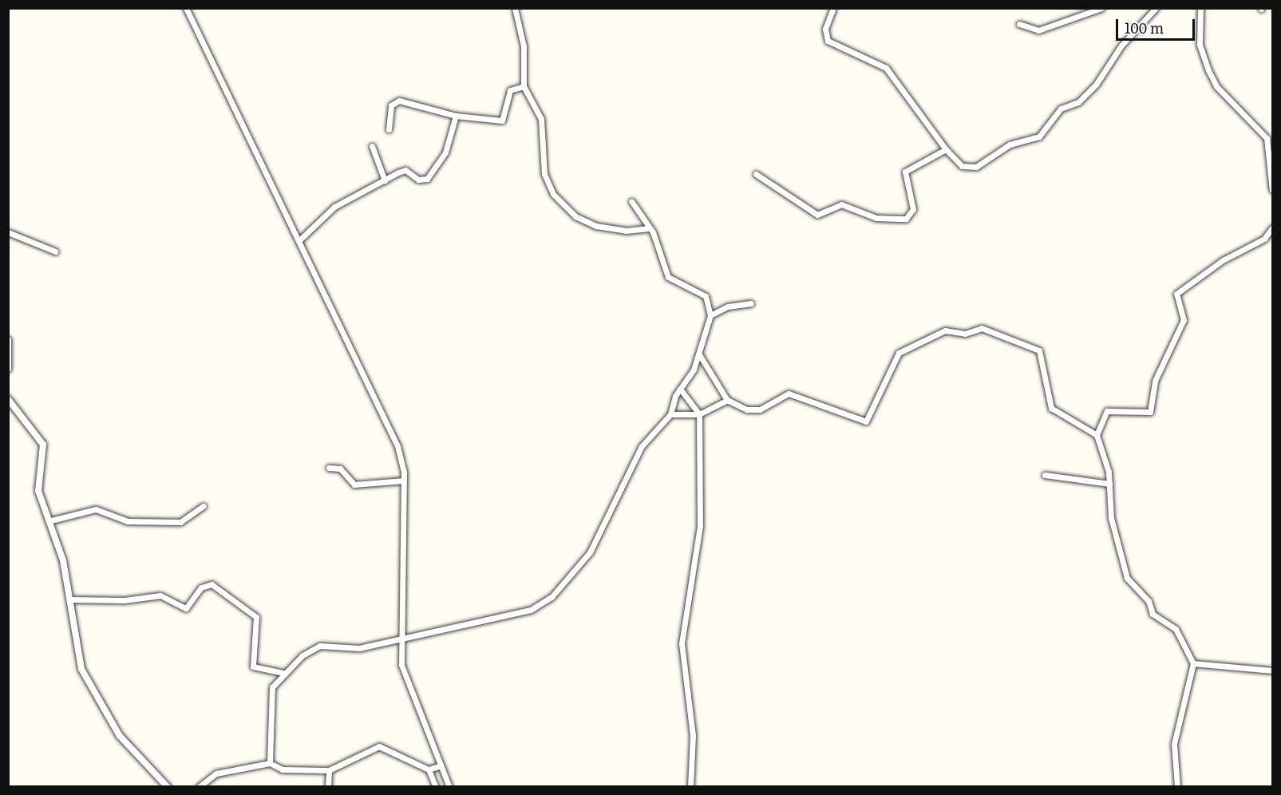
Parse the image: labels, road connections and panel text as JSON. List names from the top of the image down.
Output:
{
  "scale_bar": "100 m"
}
